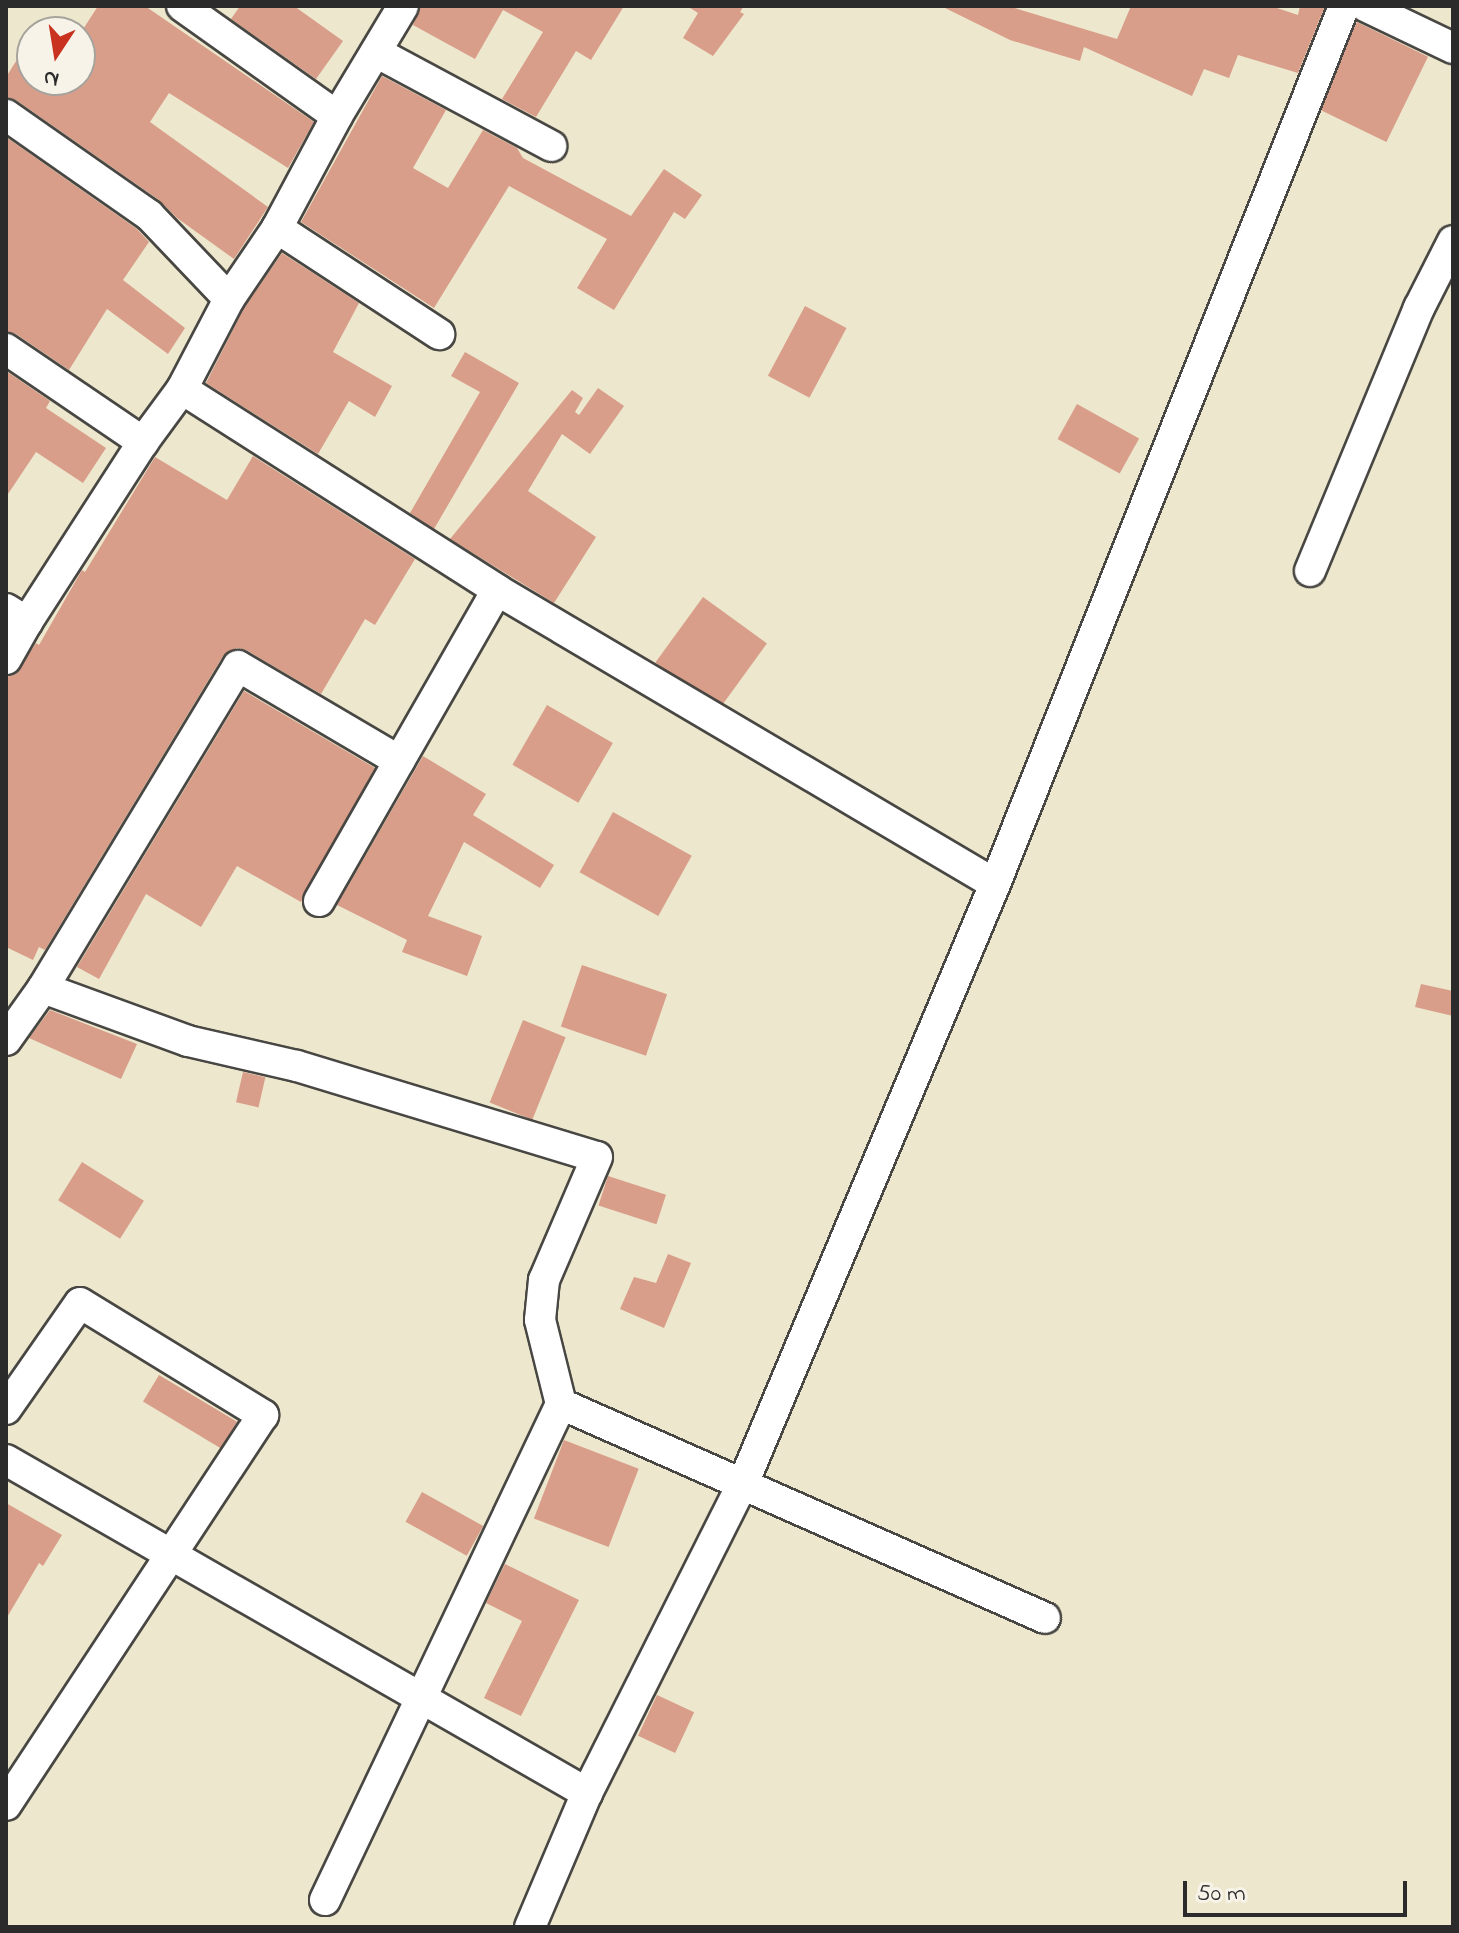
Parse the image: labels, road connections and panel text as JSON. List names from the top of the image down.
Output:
{
  "scale_bar": "50 m",
  "north": "bottom"
}
